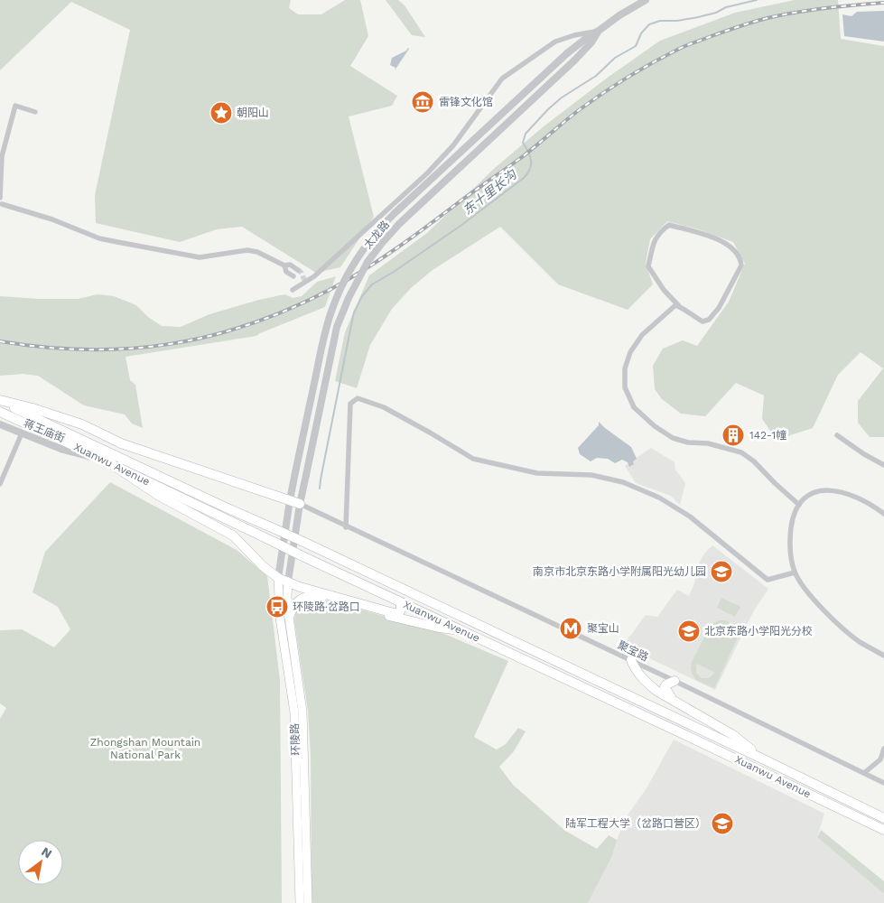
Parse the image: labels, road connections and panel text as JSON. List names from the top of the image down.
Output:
{
  "streets": {
    "highway": ["Xuanwu Avenue"],
    "main road": ["环陵路"],
    "street": ["太龙路", "蒋王庙街", "聚宝路"]
  },
  "crossings": [
    ["太龙路", "聚宝路"],
    ["太龙路", "环陵路"],
    ["蒋王庙街", "Xuanwu Avenue"]
  ],
  "water": ["东十里长沟"],
  "parks": ["Zhongshan Mountain National Park"],
  "places": {
    "museum": ["雷锋文化馆"],
    "place": ["朝阳山"],
    "building": ["142-1幢"],
    "school or university": ["南京市北京东路小学附属阳光幼儿园", "北京东路小学阳光分校", "陆军工程大学（岔路口营区）"],
    "bus stop": ["环陵路·岔路口"],
    "metro station": ["聚宝山"]
  },
  "north": "top right"
}
